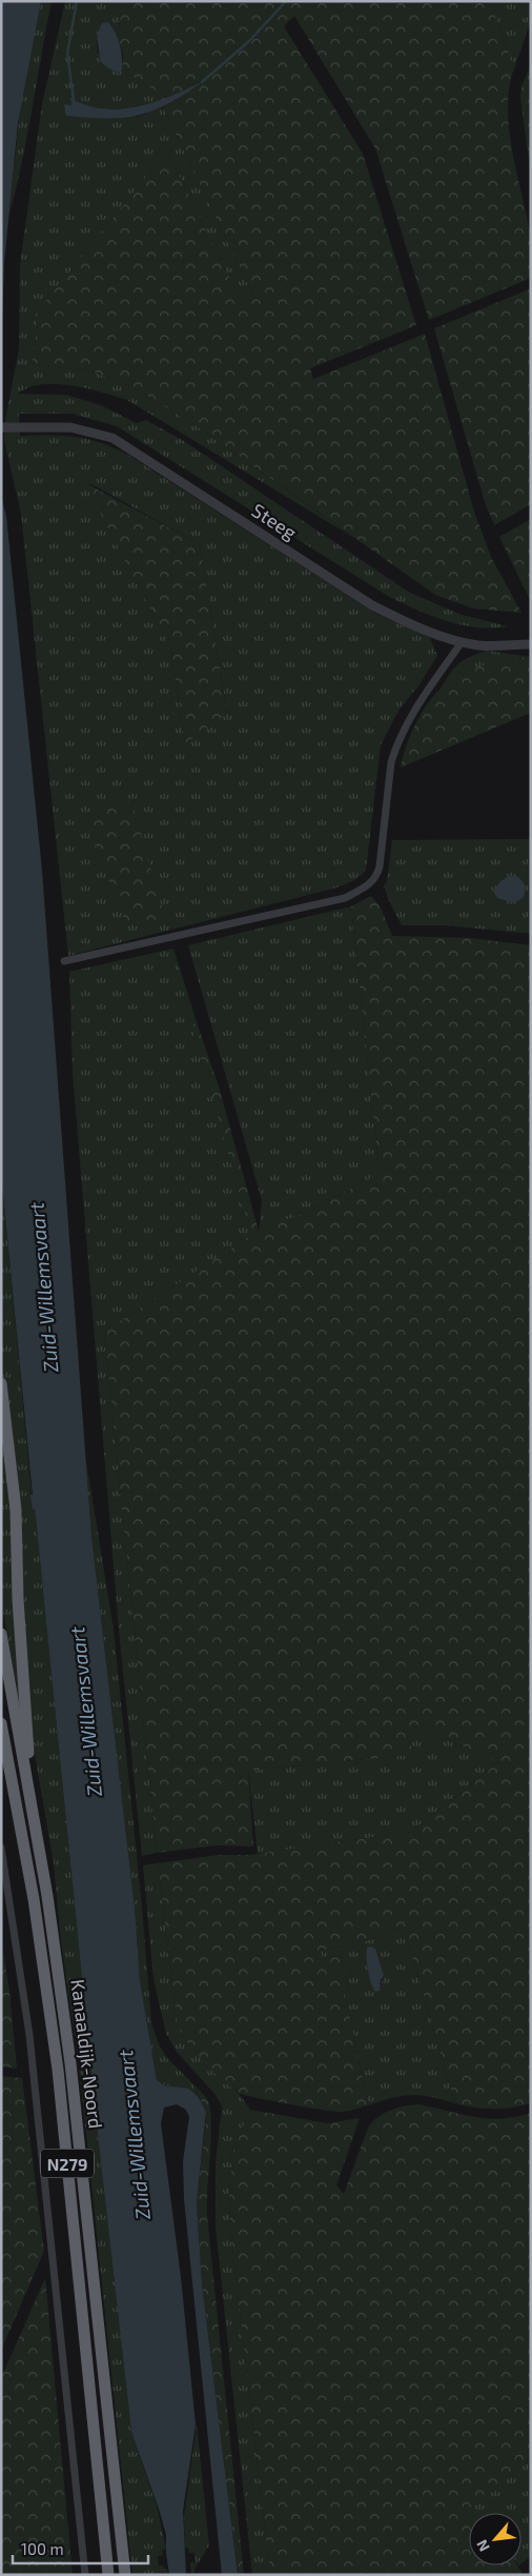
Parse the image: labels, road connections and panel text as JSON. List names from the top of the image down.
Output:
{
  "streets": {
    "highway": ["Kanaaldijk-Noord", "N279"],
    "street": ["Steeg"]
  },
  "crossings": [
    ["Kanaaldijk-Noord", "N279"]
  ],
  "water": ["Zuid-Willemsvaart"],
  "scale_bar": "100 m",
  "north": "bottom left"
}
